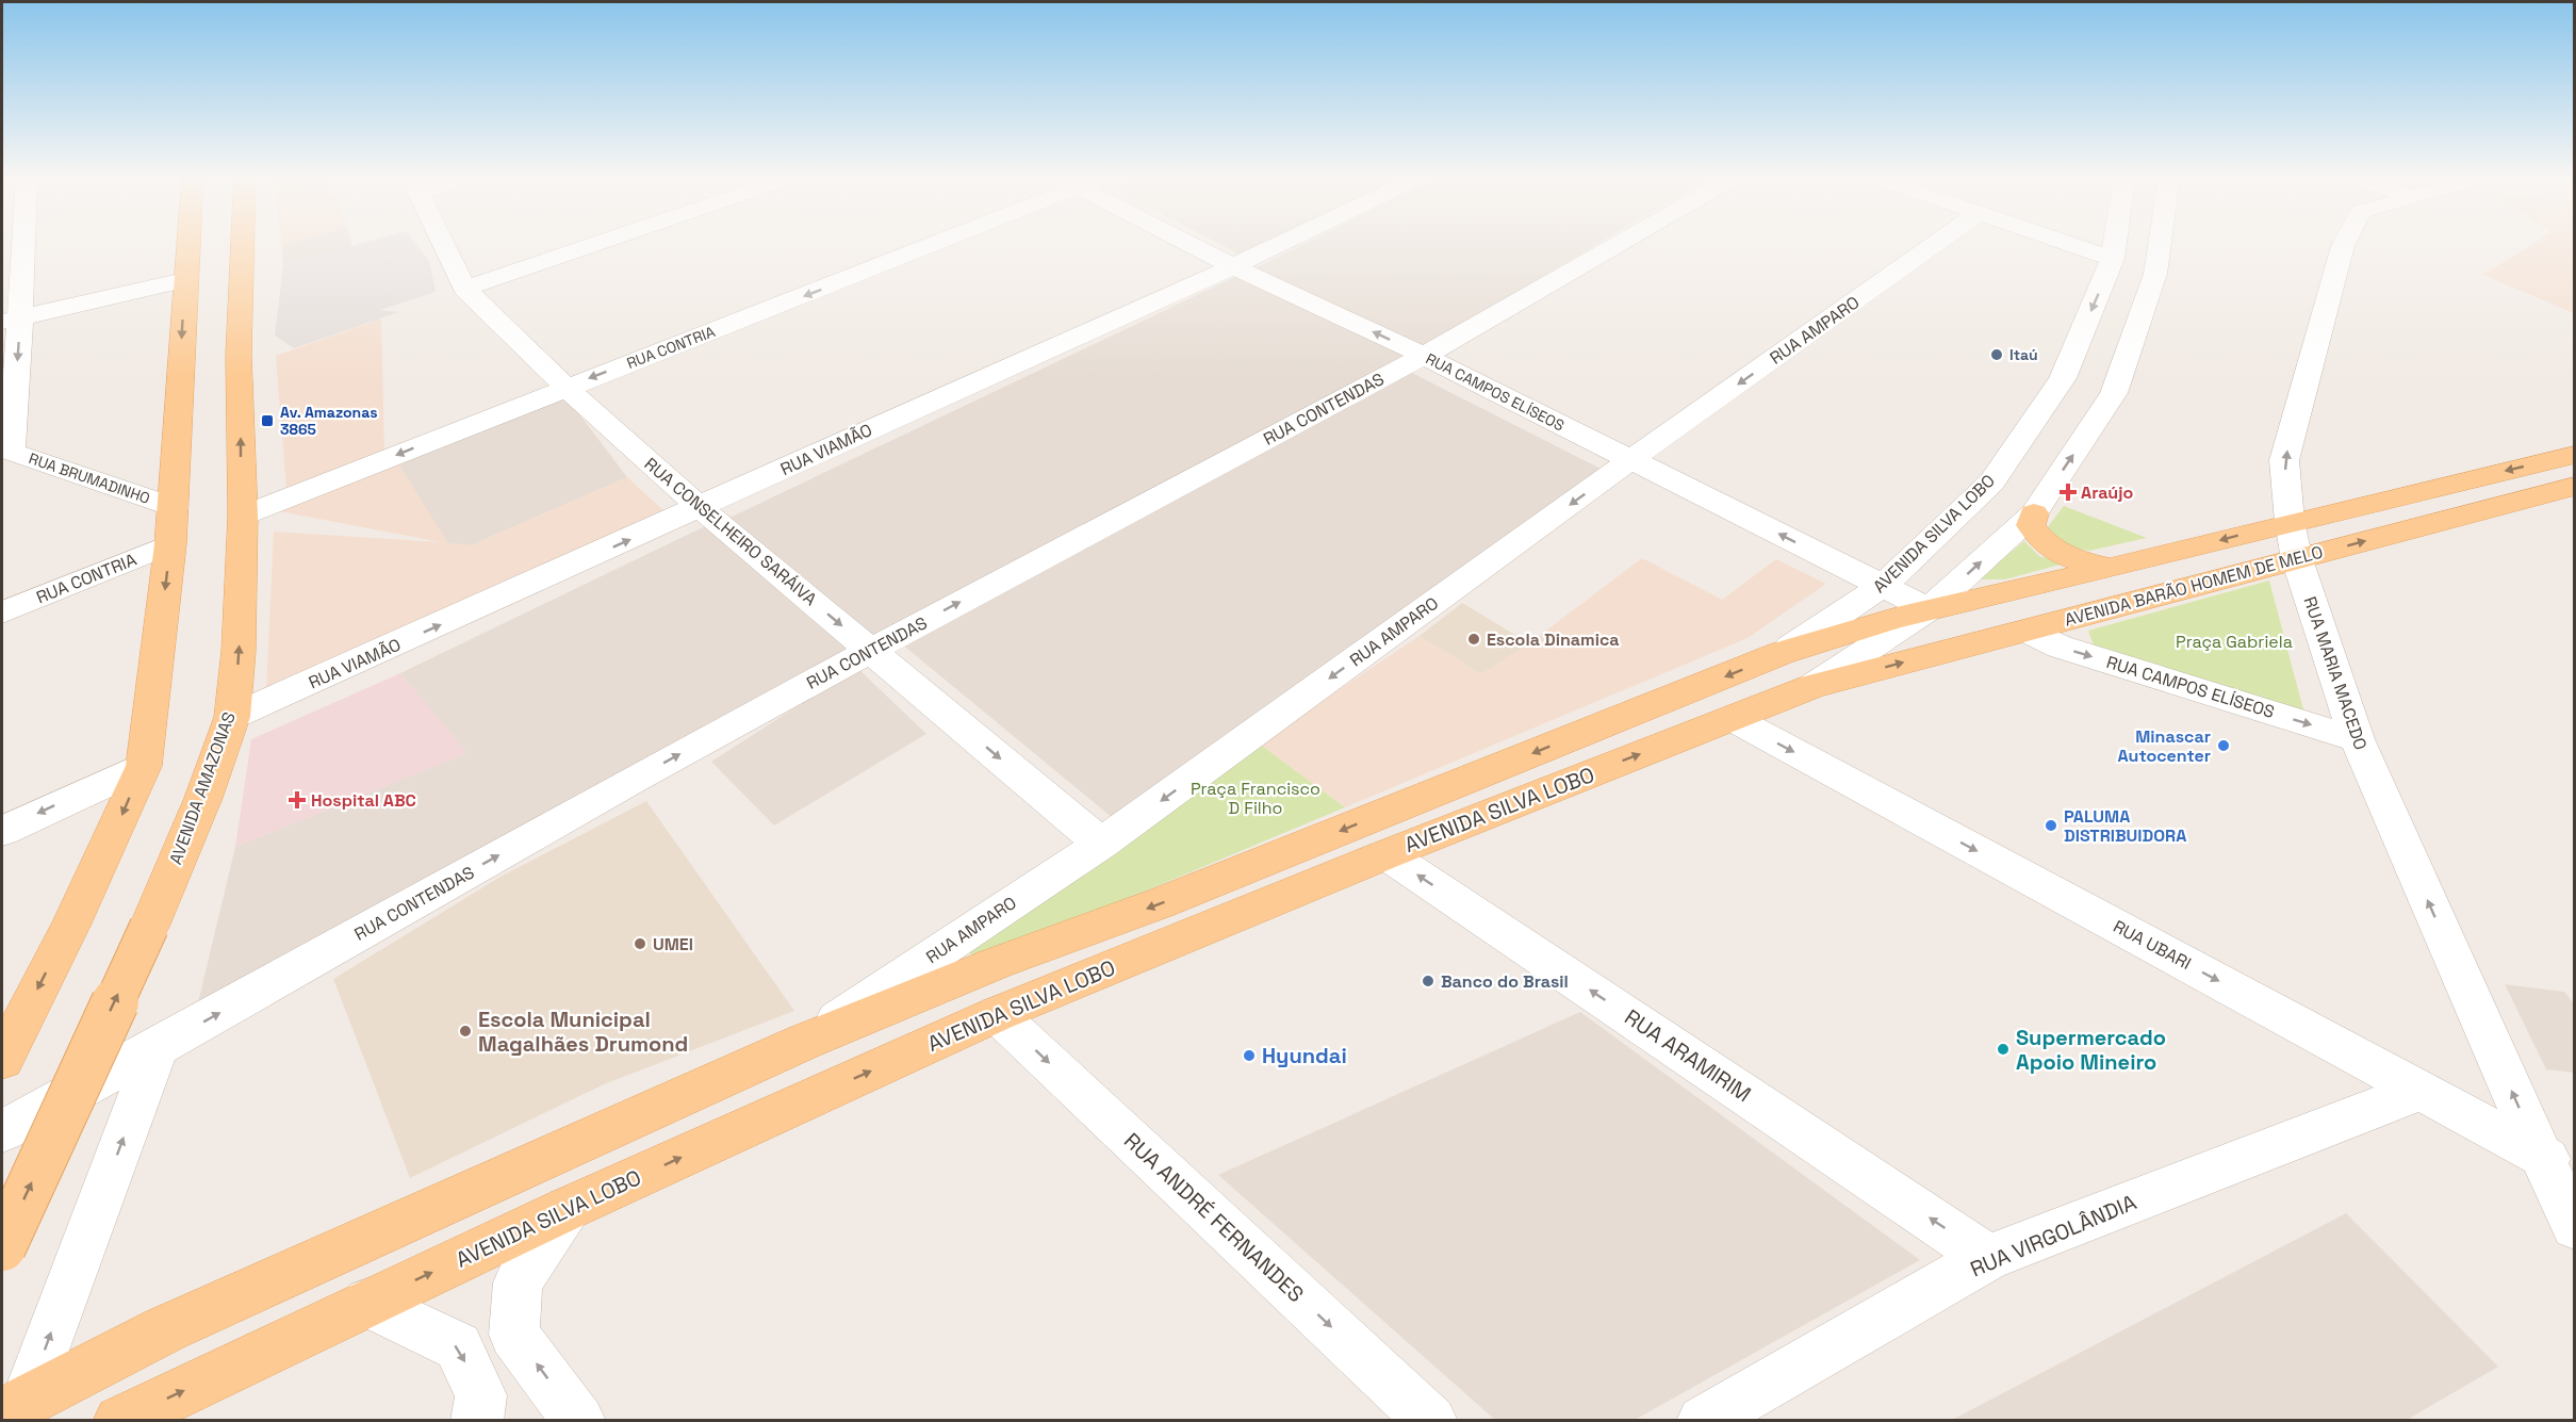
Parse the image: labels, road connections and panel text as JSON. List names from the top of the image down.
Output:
{
  "streets": {
    "main road": ["AVENIDA SILVA LOBO", "AVENIDA BARÃO HOMEM DE MELO", "AVENIDA AMAZONAS"],
    "street": [
      "RUA AMPARO",
      "RUA CONTRIA",
      "RUA CAMPOS ELÍSEOS",
      "RUA CONTENDAS",
      "RUA VIAMÃO",
      "RUA BRUMADINHO",
      "RUA CONSELHEIRO SARÁIVA",
      "RUA MARIA MACEDO",
      "RUA UBARI",
      "RUA ARAMIRIM",
      "RUA ANDRÉ FERNANDES",
      "RUA VIRGOLÂNDIA"
    ]
  },
  "crossings": [
    ["RUA AMPARO", "RUA CAMPOS ELÍSEOS"],
    ["RUA AMPARO", "RUA CONSELHEIRO SARÁIVA"],
    ["RUA AMPARO", "AVENIDA SILVA LOBO"],
    ["RUA CONTRIA", "RUA CONSELHEIRO SARÁIVA"],
    ["RUA CONTRIA", "AVENIDA AMAZONAS"],
    ["RUA CAMPOS ELÍSEOS", "RUA CONTENDAS"],
    ["RUA CAMPOS ELÍSEOS", "RUA VIAMÃO"],
    ["RUA CAMPOS ELÍSEOS", "AVENIDA SILVA LOBO"],
    ["RUA CAMPOS ELÍSEOS", "AVENIDA BARÃO HOMEM DE MELO"],
    ["RUA CAMPOS ELÍSEOS", "RUA MARIA MACEDO"],
    ["RUA CONTENDAS", "RUA CONSELHEIRO SARÁIVA"],
    ["RUA VIAMÃO", "RUA CONSELHEIRO SARÁIVA"],
    ["RUA VIAMÃO", "AVENIDA AMAZONAS"],
    ["AVENIDA SILVA LOBO", "AVENIDA BARÃO HOMEM DE MELO"],
    ["AVENIDA SILVA LOBO", "RUA UBARI"],
    ["AVENIDA SILVA LOBO", "RUA ARAMIRIM"],
    ["AVENIDA SILVA LOBO", "RUA ANDRÉ FERNANDES"],
    ["AVENIDA BARÃO HOMEM DE MELO", "RUA MARIA MACEDO"],
    ["RUA MARIA MACEDO", "RUA UBARI"],
    ["RUA UBARI", "RUA VIRGOLÂNDIA"],
    ["RUA ARAMIRIM", "RUA VIRGOLÂNDIA"]
  ],
  "one_way": [
    "RUA AMPARO",
    "RUA CONTRIA",
    "RUA CONTENDAS",
    "RUA VIAMÃO",
    "RUA CONSELHEIRO SARÁIVA",
    "RUA MARIA MACEDO",
    "RUA UBARI",
    "RUA ARAMIRIM",
    "RUA ANDRÉ FERNANDES"
  ],
  "parks": ["Praça Gabriela", "Praça Francisco D Filho"],
  "places": {
    "other": [
      "Itaú",
      "Escola Dinamica",
      "Minascar Autocenter",
      "PALUMA DISTRIBUIDORA",
      "UMEI",
      "Banco do Brasil",
      "Escola Municipal Magalhães Drumond",
      "Supermercado Apoio Mineiro",
      "Hyundai"
    ],
    "transit": ["Av. Amazonas 3865"],
    "health": ["Araújo", "Hospital ABC"]
  }
}
